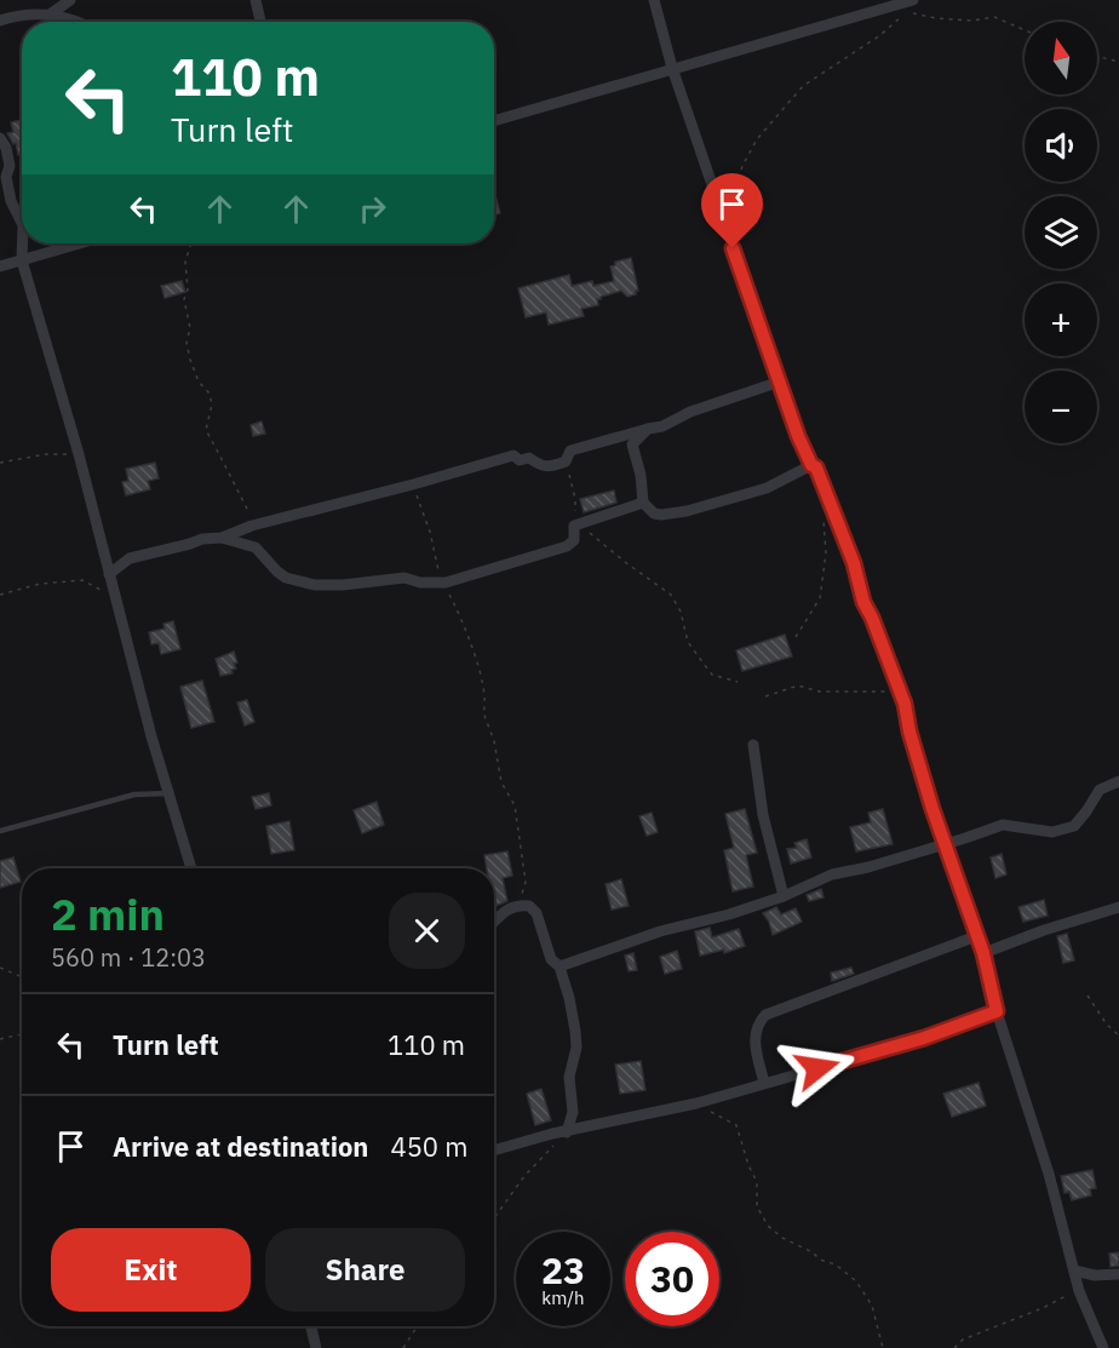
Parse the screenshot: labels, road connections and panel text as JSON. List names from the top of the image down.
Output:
{
  "north": "top",
  "page": {
    "map_buttons": ["+", "−"],
    "turn": ["110 m", "Turn left"],
    "heading": ["2 min", "560 m · 12:03"],
    "list": [
      {
        "name": "Turn left",
        "value": "110 m"
      },
      {
        "name": "Arrive at destination",
        "value": "450 m"
      }
    ],
    "buttons": ["Exit", "Share"],
    "speed": "23 km/h",
    "limit": "30"
  }
}
